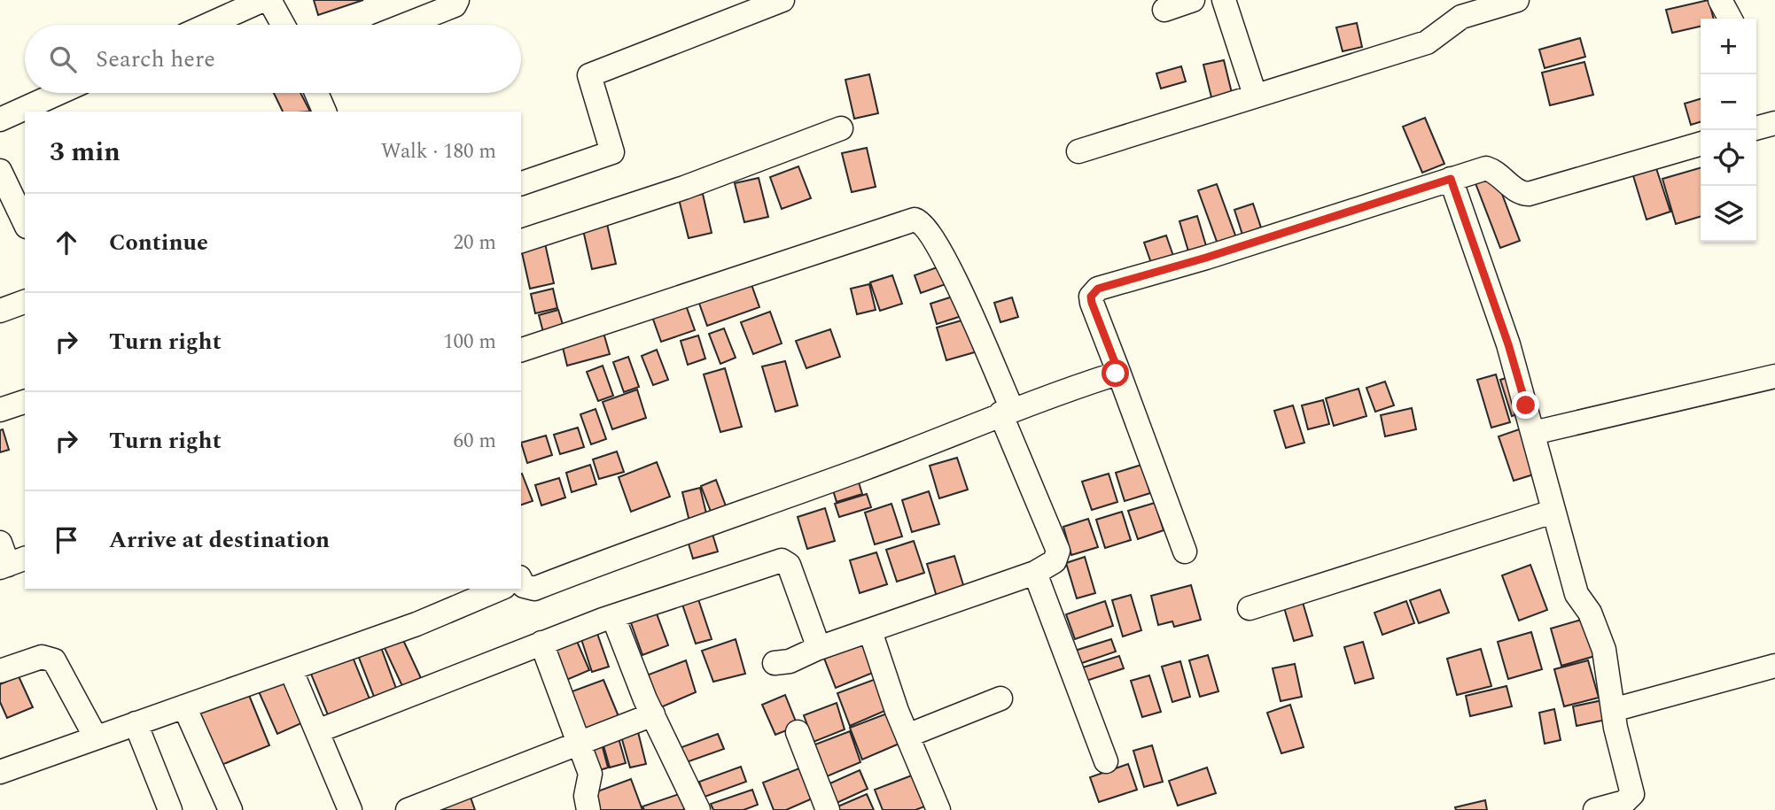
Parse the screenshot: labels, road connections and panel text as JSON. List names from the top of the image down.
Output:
{
  "page": {
    "map_buttons": ["+", "−"],
    "search": "Search here",
    "heading": ["3 min", "Walk · 180 m"],
    "list": [
      ["Continue", "20 m"],
      ["Turn right", "100 m"],
      ["Turn right", "60 m"],
      "Arrive at destination"
    ]
  }
}
